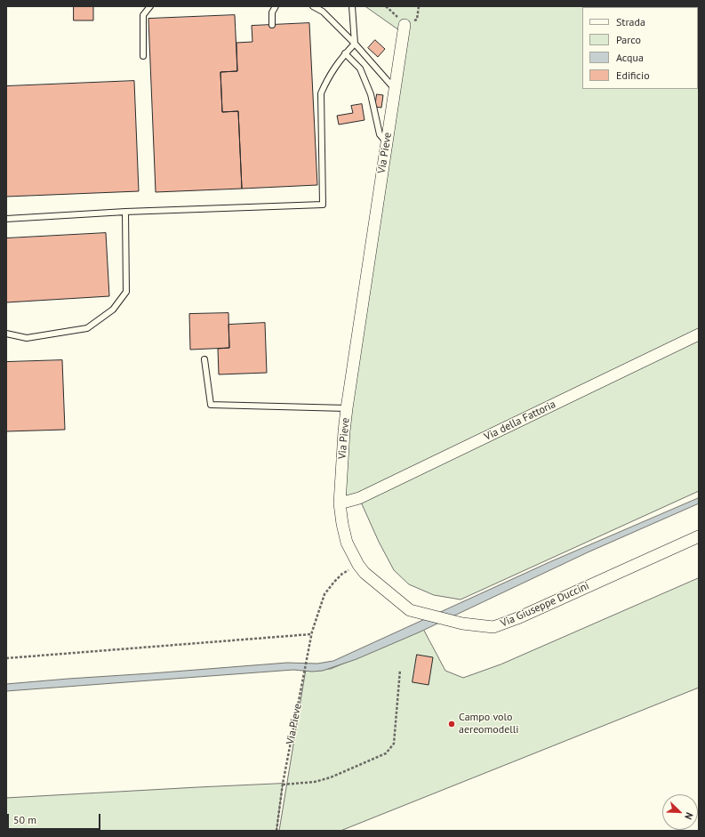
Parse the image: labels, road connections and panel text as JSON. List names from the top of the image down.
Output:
{
  "streets": {
    "street": ["Via Pieve", "Via della Fattoria", "Via Giuseppe Duccini"]
  },
  "crossings": [
    ["Via Pieve", "Via della Fattoria"],
    ["Via Pieve", "Via Giuseppe Duccini"]
  ],
  "places": ["Campo volo aereomodelli"],
  "legend": [
    "Strada",
    "Parco",
    "Acqua",
    "Edificio"
  ],
  "scale_bar": "50 m",
  "north": "bottom right"
}
